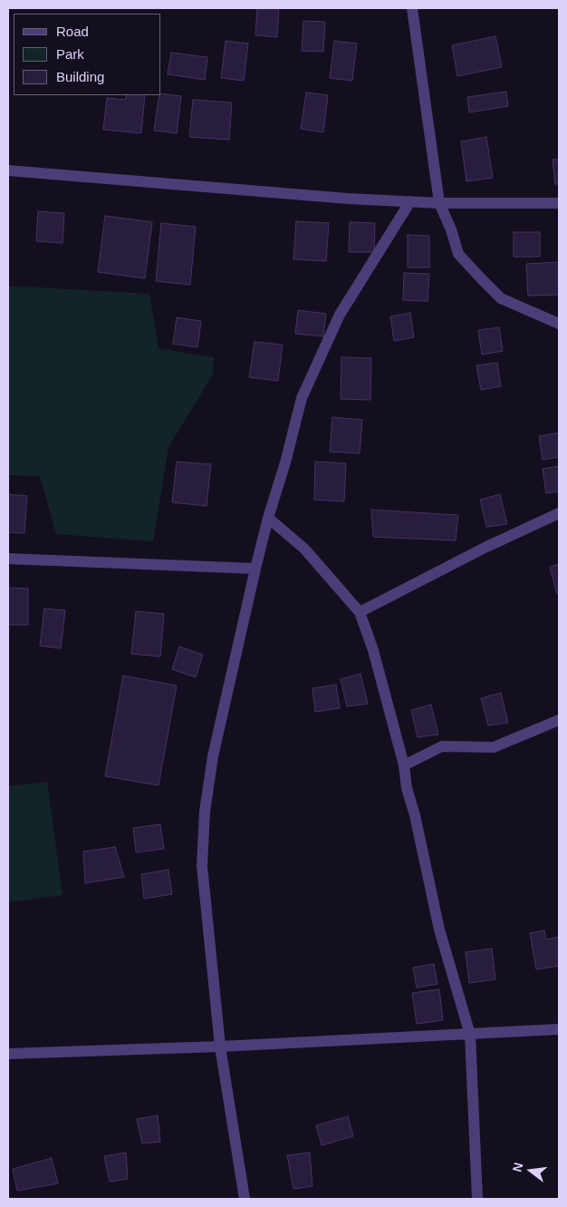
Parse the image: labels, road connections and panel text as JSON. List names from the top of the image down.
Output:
{
  "legend": ["Road", "Park", "Building"],
  "north": "left"
}
